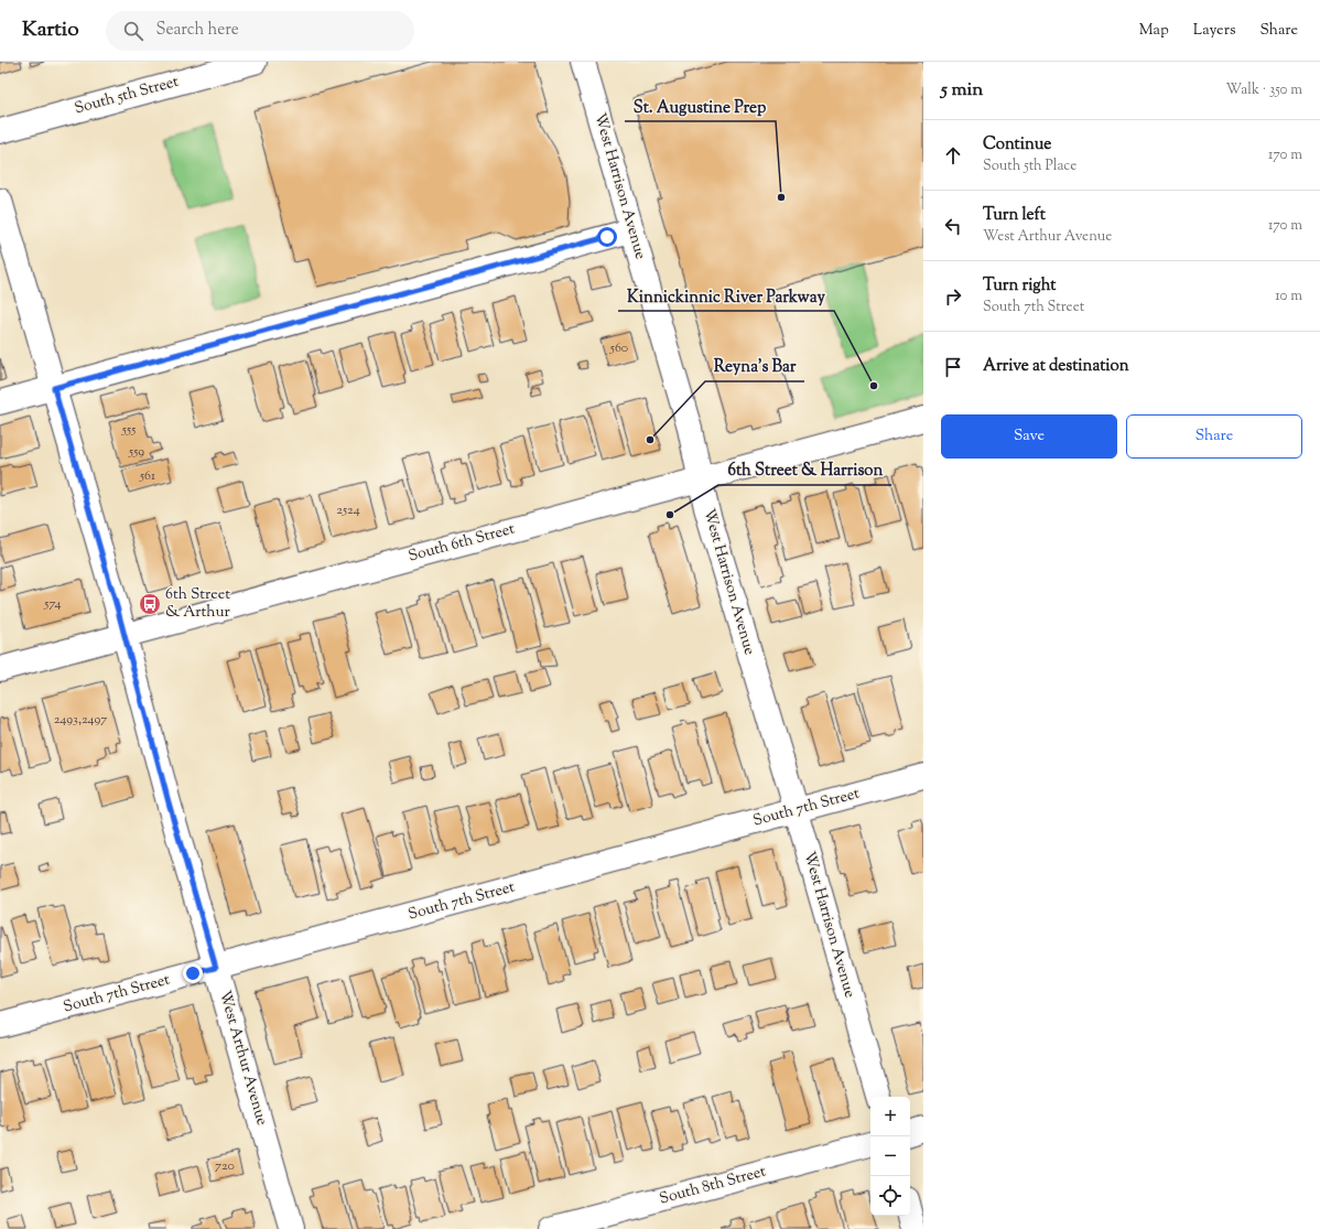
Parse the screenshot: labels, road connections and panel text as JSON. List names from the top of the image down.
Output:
{
  "streets": {
    "street": [
      "South 5th Street",
      "West Harrison Avenue",
      "South 6th Street",
      "South 7th Street",
      "West Arthur Avenue",
      "South 8th Street"
    ]
  },
  "crossings": [
    ["West Harrison Avenue", "South 6th Street"],
    ["West Harrison Avenue", "South 7th Street"],
    ["South 6th Street", "West Arthur Avenue"],
    ["South 7th Street", "West Arthur Avenue"]
  ],
  "places": {
    "other": [
      "St. Augustine Prep",
      "Kinnickinnic River Parkway",
      "Reyna's Bar",
      "6th Street & Harrison"
    ],
    "bus stop": ["6th Street & Arthur"]
  },
  "house_numbers": [
    "560",
    "555",
    "559",
    "561",
    "2524",
    "574",
    "2493,2497",
    "720"
  ],
  "page": {
    "header": "Kartio",
    "search": "Search here",
    "nav": ["Map", "Layers", "Share"],
    "heading": ["5 min", "Walk · 350 m"],
    "list": [
      ["Continue", "South 5th Place", "170 m"],
      ["Turn left", "West Arthur Avenue", "170 m"],
      ["Turn right", "South 7th Street", "10 m"],
      "Arrive at destination"
    ],
    "buttons": ["Save", "Share"],
    "map_buttons": ["+", "−"]
  }
}
